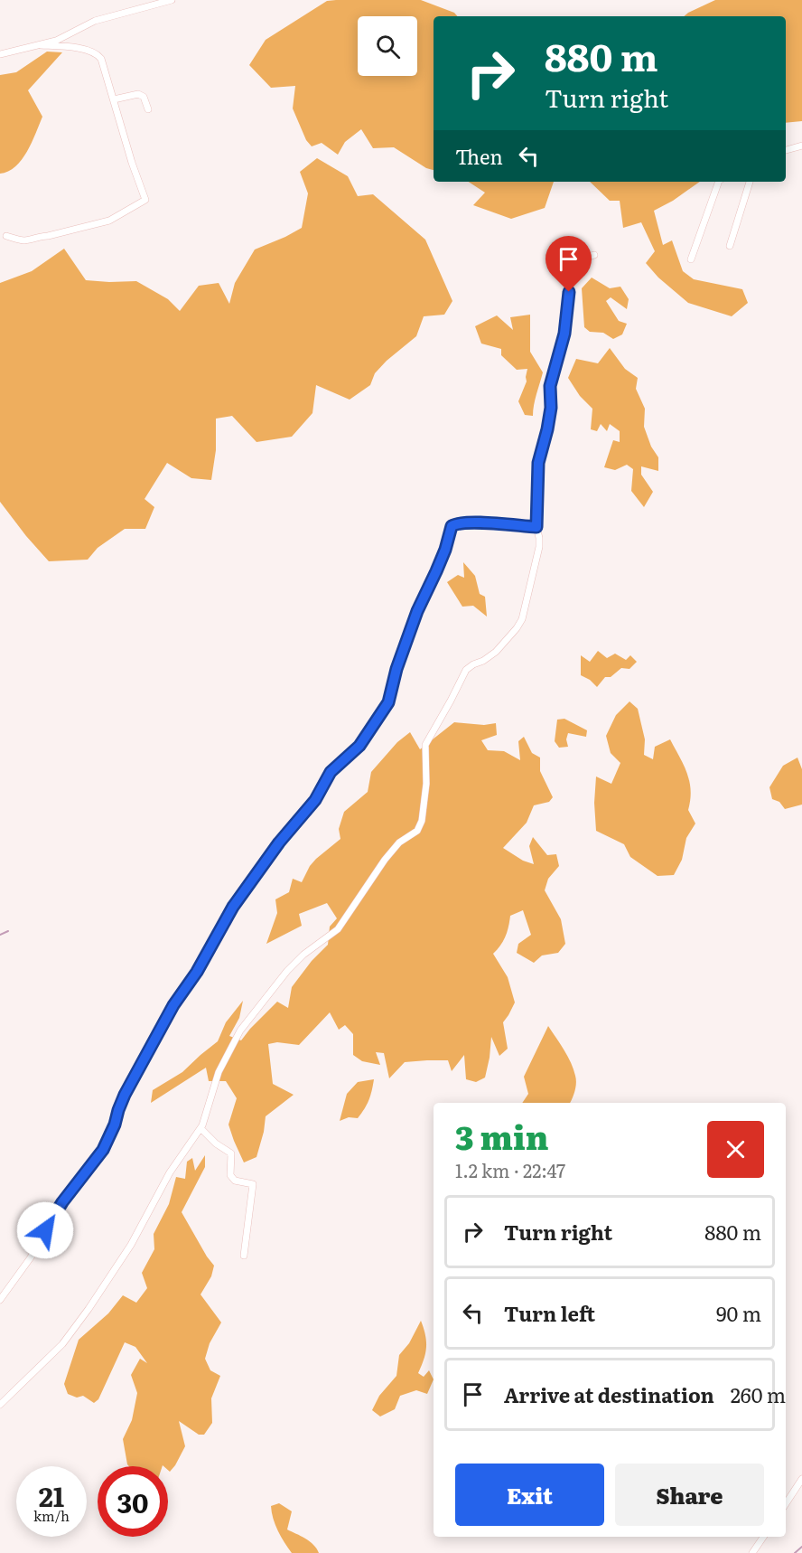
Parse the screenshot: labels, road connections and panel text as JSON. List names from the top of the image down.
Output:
{
  "page": {
    "turn": ["880 m", "Turn right"],
    "then": "Then",
    "heading": ["3 min", "1.2 km · 22:47"],
    "list": [
      {
        "name": "Turn right",
        "value": "880 m"
      },
      {
        "name": "Turn left",
        "value": "90 m"
      },
      {
        "name": "Arrive at destination",
        "value": "260 m"
      }
    ],
    "buttons": ["Exit", "Share"],
    "speed": "21 km/h",
    "limit": "30"
  }
}
